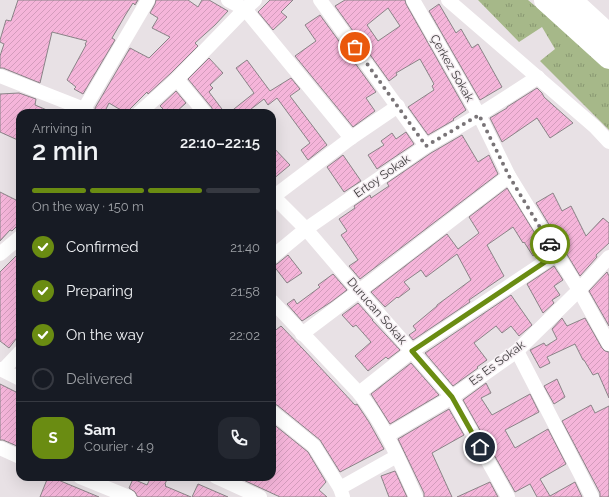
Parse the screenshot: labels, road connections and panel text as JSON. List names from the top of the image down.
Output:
{
  "streets": {
    "street": [
      "Çerkez Sokak",
      "Ertoy Sokak",
      "Durucan Sokak",
      "Es Es Sokak"
    ]
  },
  "crossings": [
    ["Çerkez Sokak", "Ertoy Sokak"],
    ["Çerkez Sokak", "Es Es Sokak"],
    ["Ertoy Sokak", "Durucan Sokak"],
    ["Durucan Sokak", "Es Es Sokak"]
  ],
  "page": {
    "heading": ["2 min", "Arriving in", "22:10–22:15"],
    "panel": ["Sam", "Courier · 4.9"],
    "bar": "On the way · 150 m",
    "list": [
      ["Confirmed", "21:40"],
      ["Preparing", "21:58"],
      ["On the way", "22:02"],
      "Delivered"
    ],
    "round": "S"
  }
}
